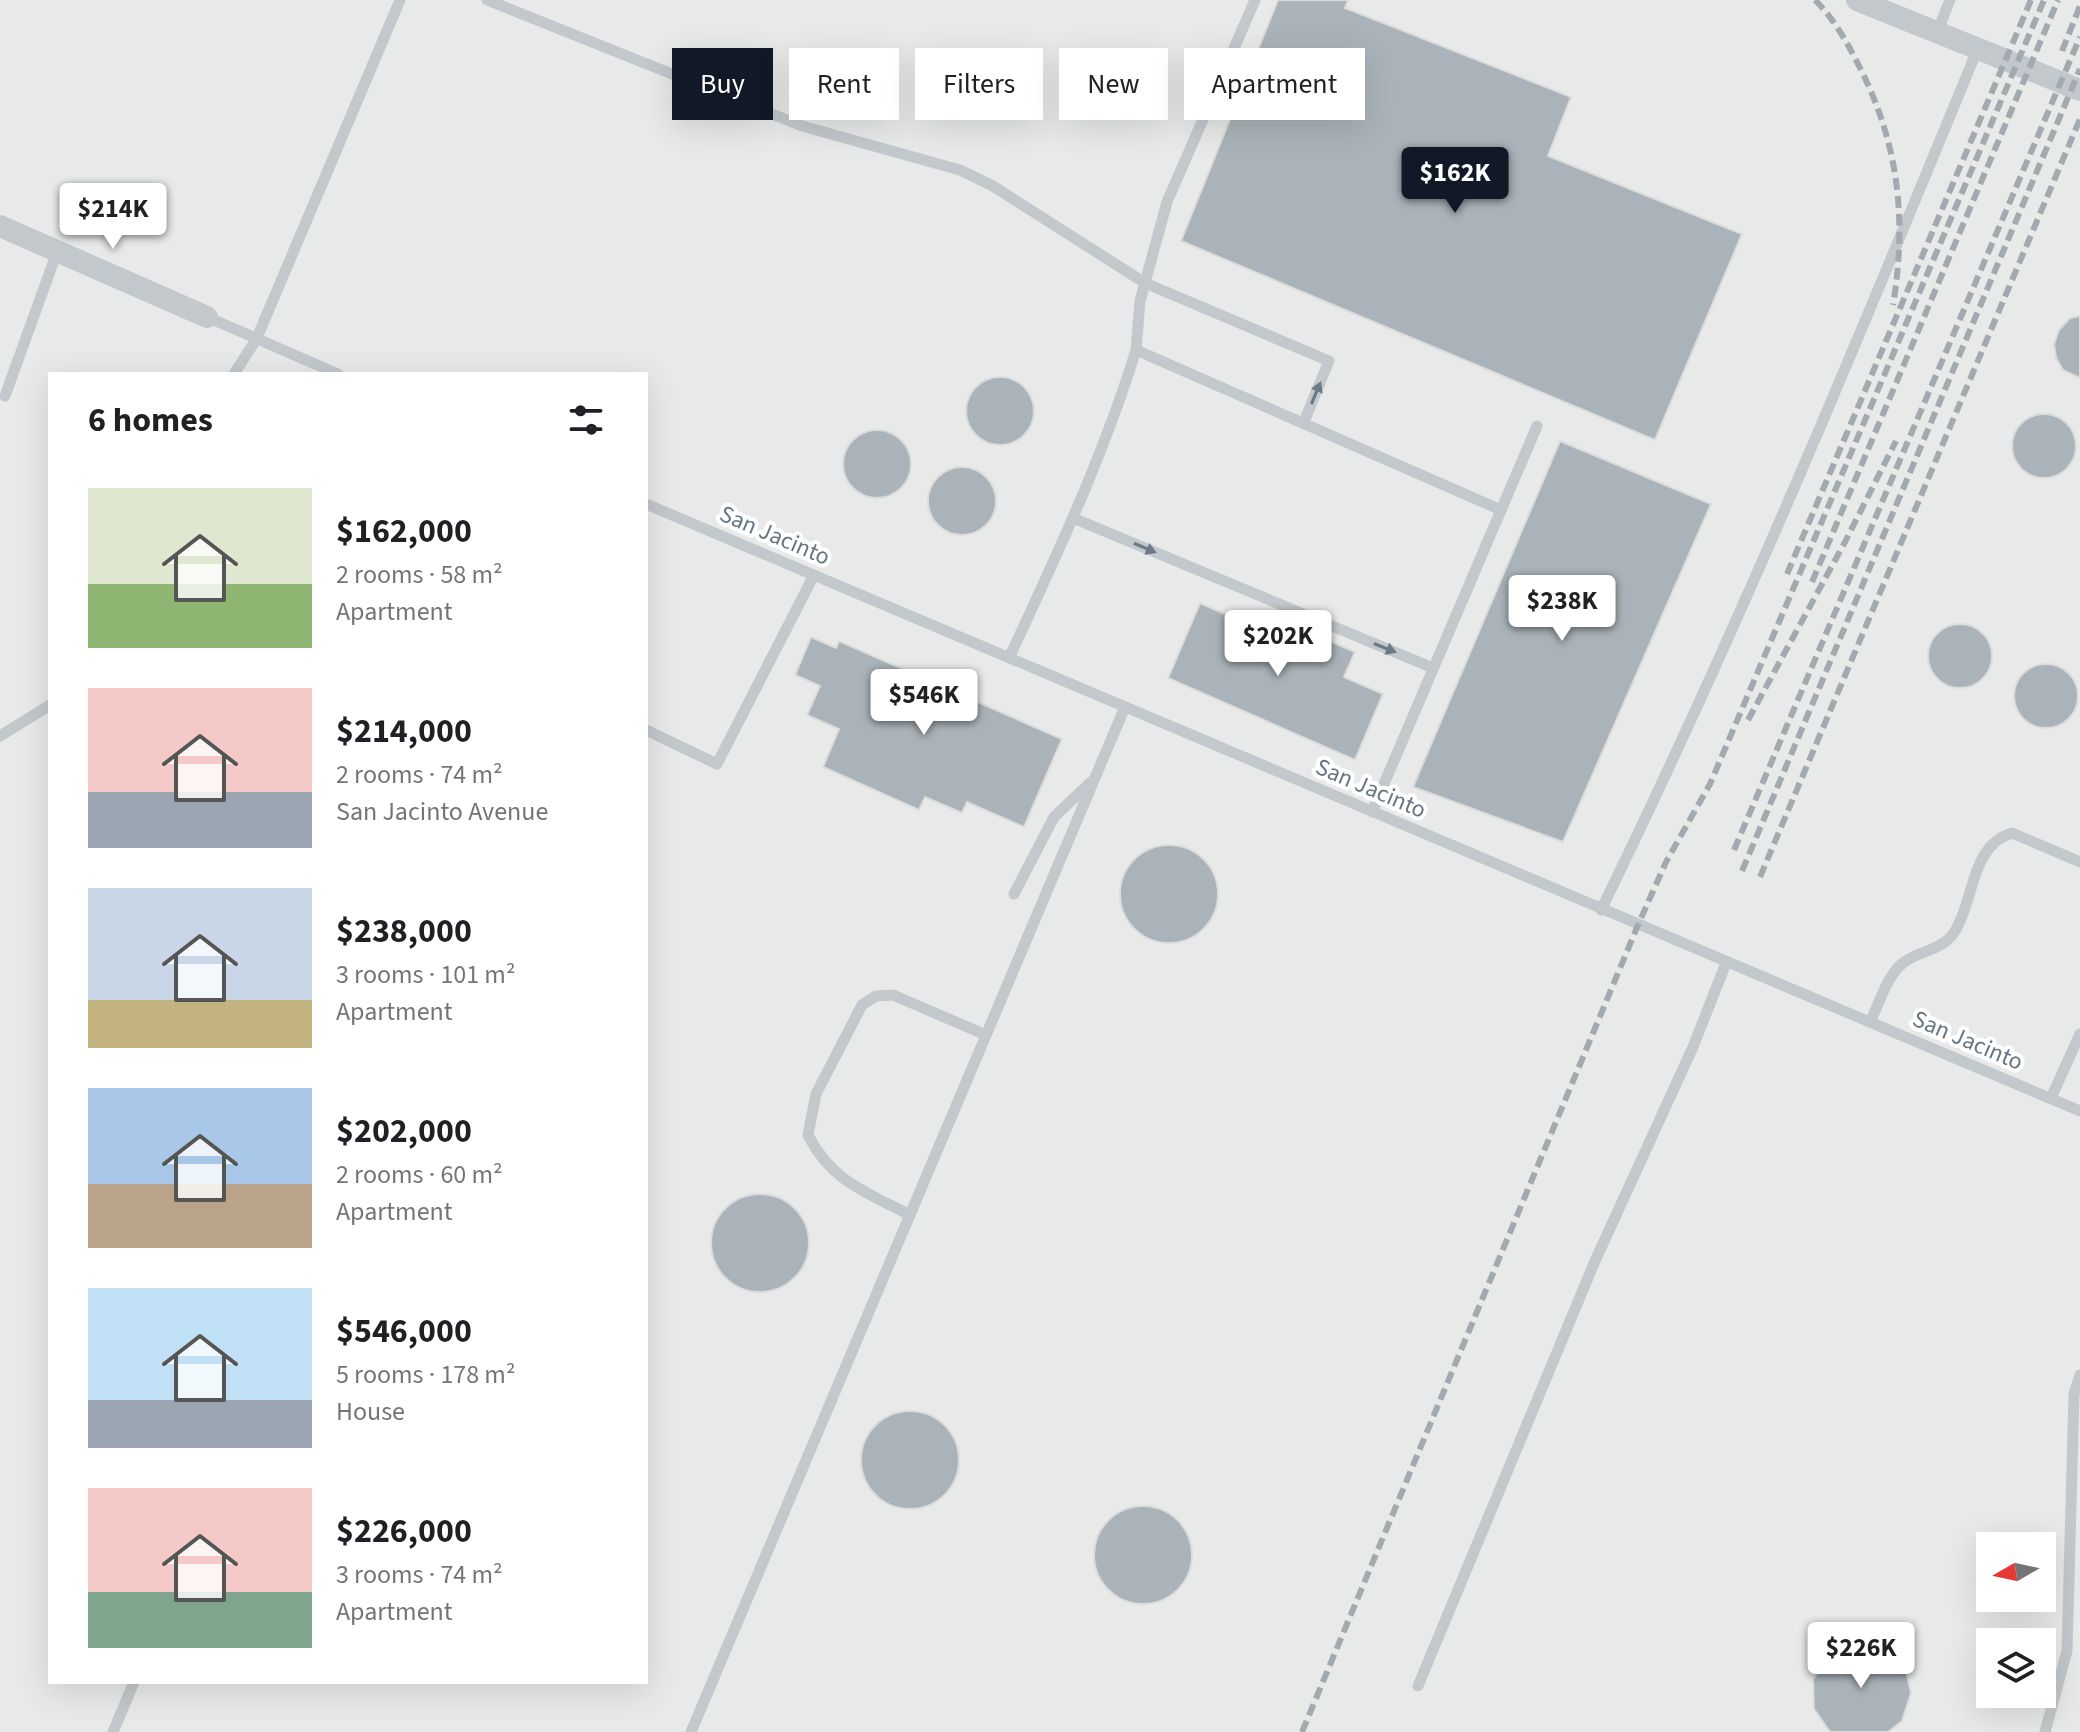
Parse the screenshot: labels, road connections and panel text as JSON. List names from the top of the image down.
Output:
{
  "streets": {
    "lane": ["San Jacinto"]
  },
  "north": "left",
  "page": {
    "chip": [
      "Buy",
      "Rent",
      "Filters",
      "New",
      "Apartment"
    ],
    "price": [
      "$162K",
      "$214K",
      "$238K",
      "$202K",
      "$546K",
      "$226K"
    ],
    "heading": "6 homes",
    "list": [
      {
        "name": "$162,000",
        "note": "2 rooms · 58 m² · Apartment"
      },
      {
        "name": "$214,000",
        "note": "2 rooms · 74 m² · San Jacinto Avenue"
      },
      {
        "name": "$238,000",
        "note": "3 rooms · 101 m² · Apartment"
      },
      {
        "name": "$202,000",
        "note": "2 rooms · 60 m² · Apartment"
      },
      {
        "name": "$546,000",
        "note": "5 rooms · 178 m² · House"
      },
      {
        "name": "$226,000",
        "note": "3 rooms · 74 m² · Apartment"
      }
    ]
  }
}
